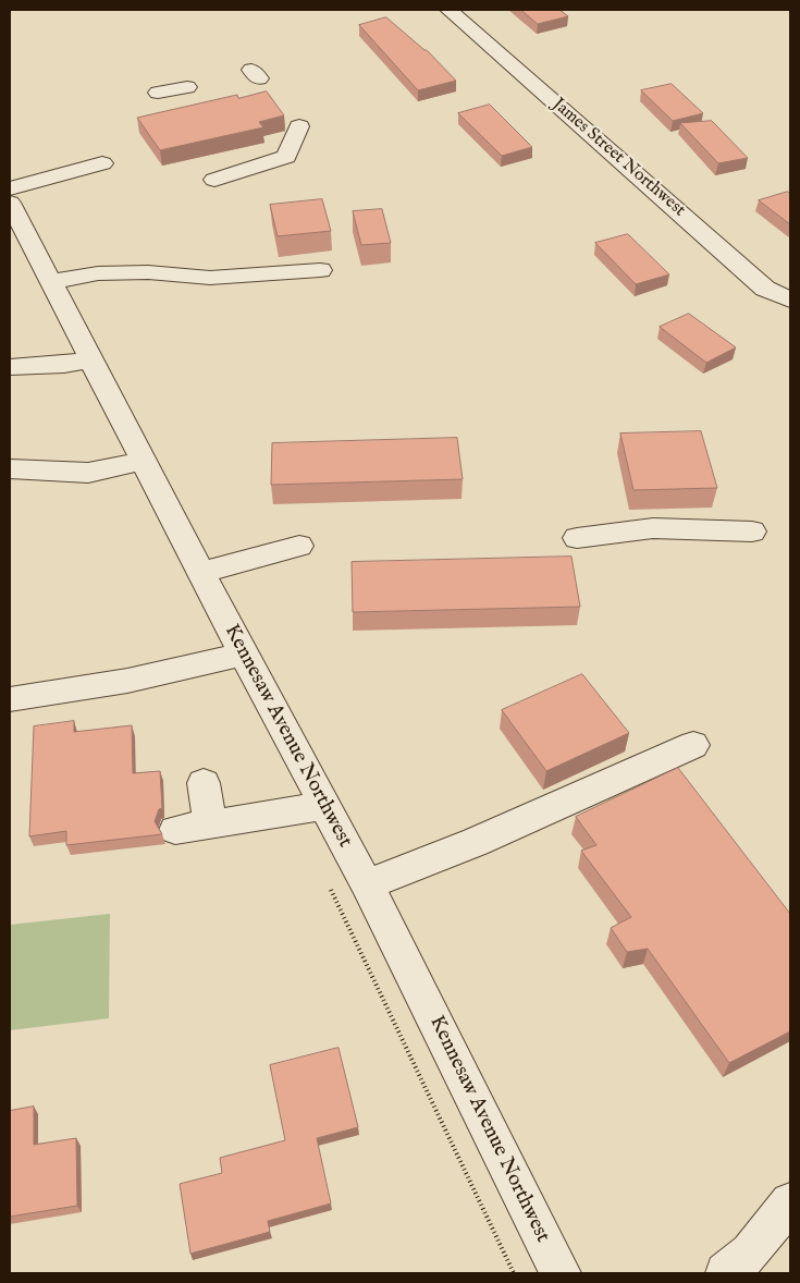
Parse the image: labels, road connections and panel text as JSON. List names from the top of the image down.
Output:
{
  "streets": {
    "street": ["James Street Northwest", "Kennesaw Avenue Northwest"]
  }
}
